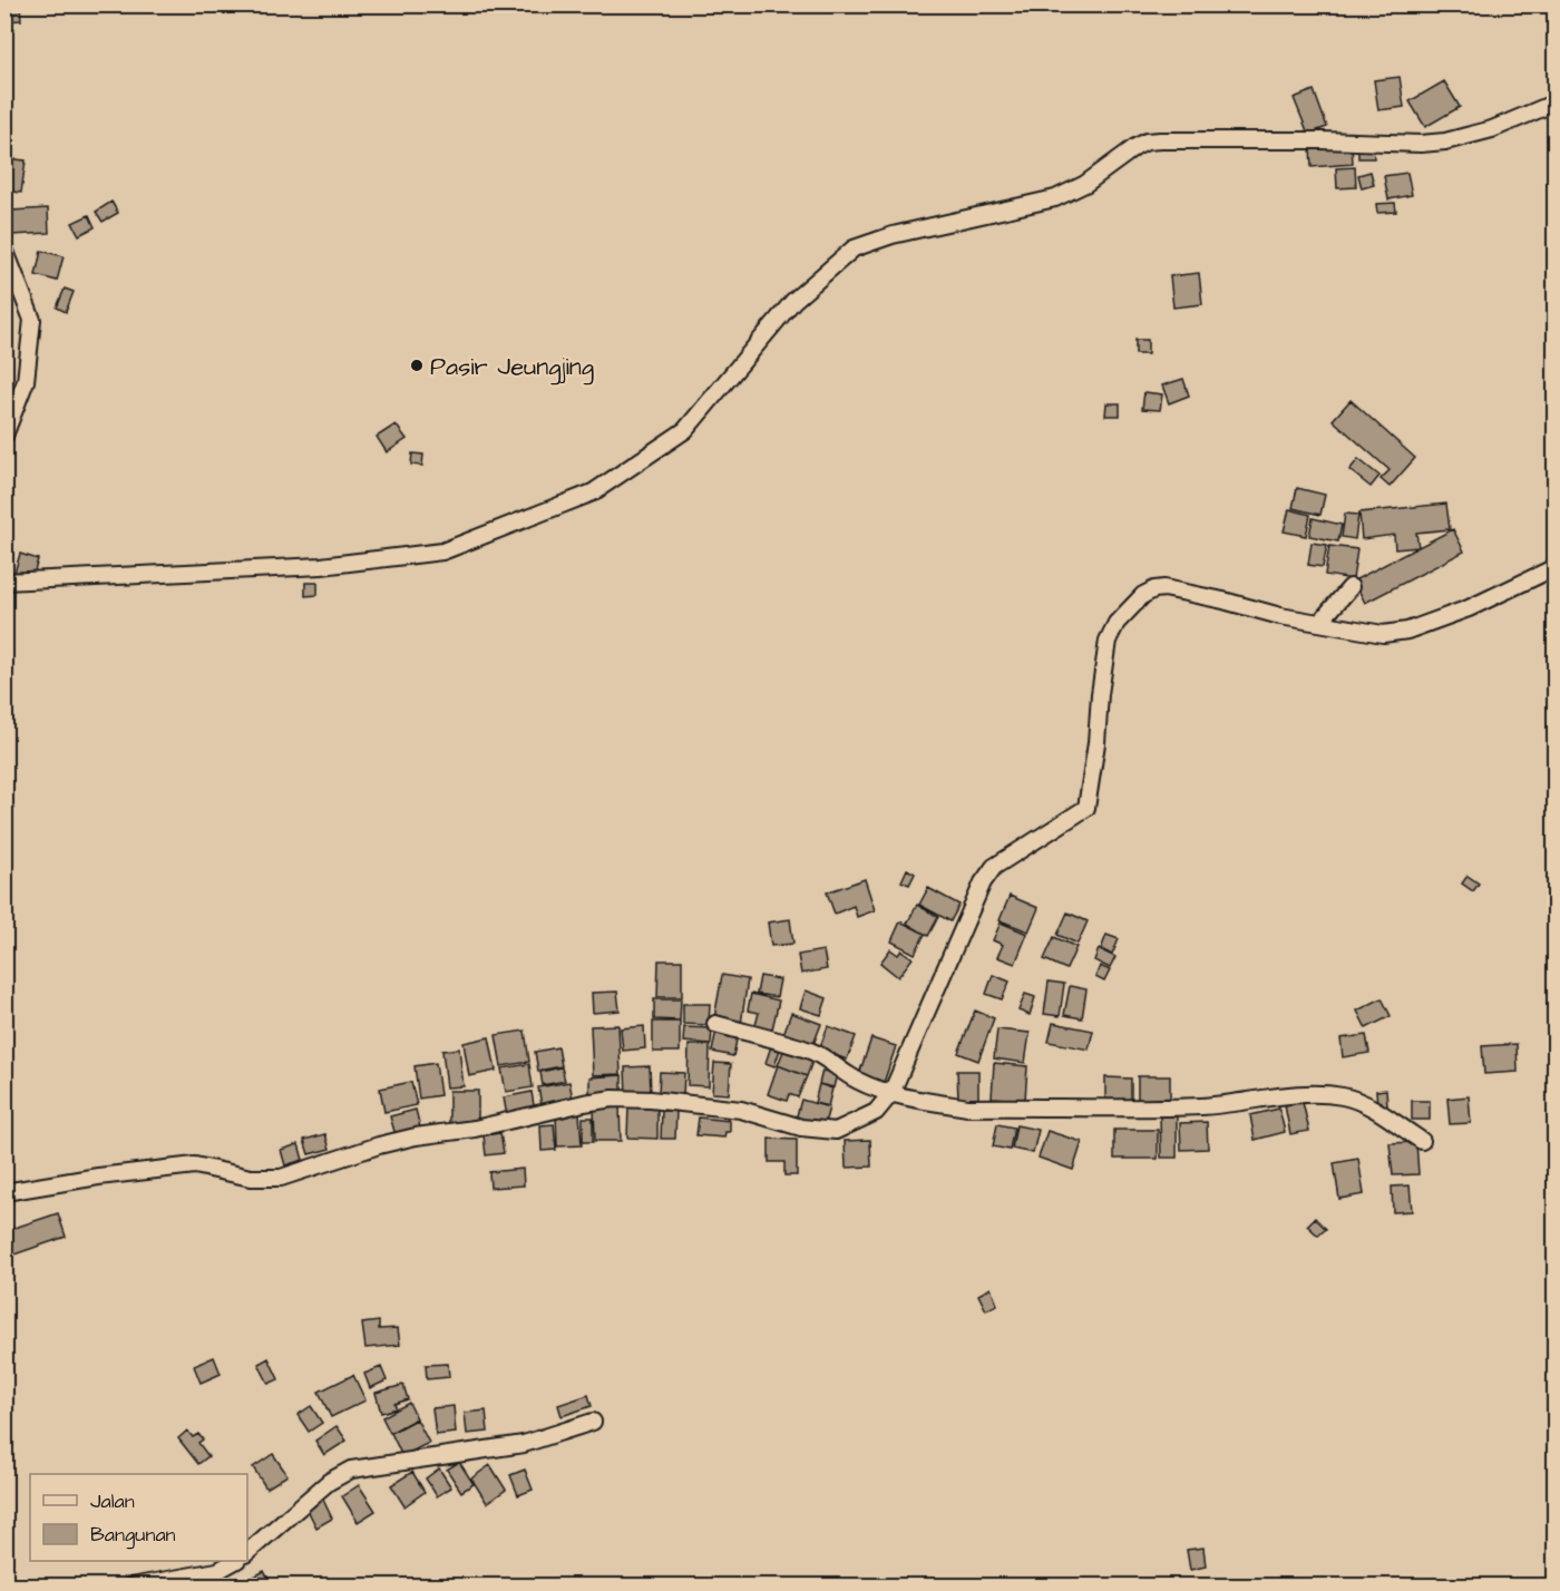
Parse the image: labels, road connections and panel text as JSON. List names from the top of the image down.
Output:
{
  "places": ["Pasir Jeungjing"],
  "legend": ["Jalan", "Bangunan"]
}
